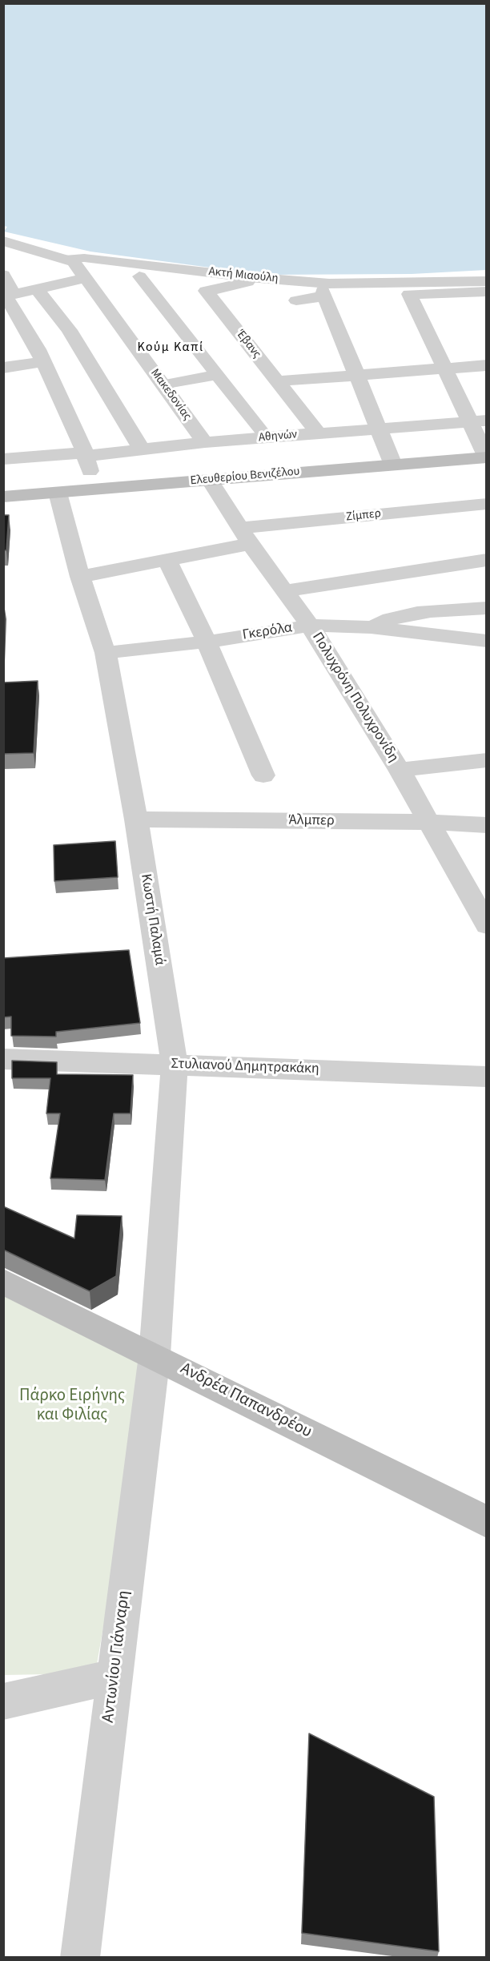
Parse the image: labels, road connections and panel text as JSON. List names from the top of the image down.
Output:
{
  "streets": {
    "main road": ["Ελευθερίου Βενιζέλου", "Ανδρέα Παπανδρέου"],
    "street": [
      "Ακτή Μιαούλη",
      "Έβανς",
      "Μακεδονίας",
      "Αθηνών",
      "Ζίμπερ",
      "Γκερόλα",
      "Πολυχρόνη Πολυχρονίδη",
      "Άλμπερ",
      "Κωστή Παλαμά",
      "Στυλιανού Δημητρακάκη",
      "Αντωνίου Γιάνναρη"
    ]
  },
  "crossings": [
    ["Ακτή Μιαούλη", "Μακεδονίας"],
    ["Έβανς", "Αθηνών"],
    ["Μακεδονίας", "Αθηνών"],
    ["Ελευθερίου Βενιζέλου", "Πολυχρόνη Πολυχρονίδη"],
    ["Ελευθερίου Βενιζέλου", "Κωστή Παλαμά"],
    ["Ζίμπερ", "Πολυχρόνη Πολυχρονίδη"],
    ["Ζίμπερ", "Κωστή Παλαμά"],
    ["Γκερόλα", "Πολυχρόνη Πολυχρονίδη"],
    ["Γκερόλα", "Κωστή Παλαμά"],
    ["Πολυχρόνη Πολυχρονίδη", "Άλμπερ"],
    ["Άλμπερ", "Κωστή Παλαμά"],
    ["Κωστή Παλαμά", "Στυλιανού Δημητρακάκη"],
    ["Κωστή Παλαμά", "Ανδρέα Παπανδρέου"],
    ["Κωστή Παλαμά", "Αντωνίου Γιάνναρη"],
    ["Ανδρέα Παπανδρέου", "Αντωνίου Γιάνναρη"]
  ],
  "districts": ["Κούμ Καπί"],
  "parks": ["Πάρκο Ειρήνης και Φιλίας"]
}
